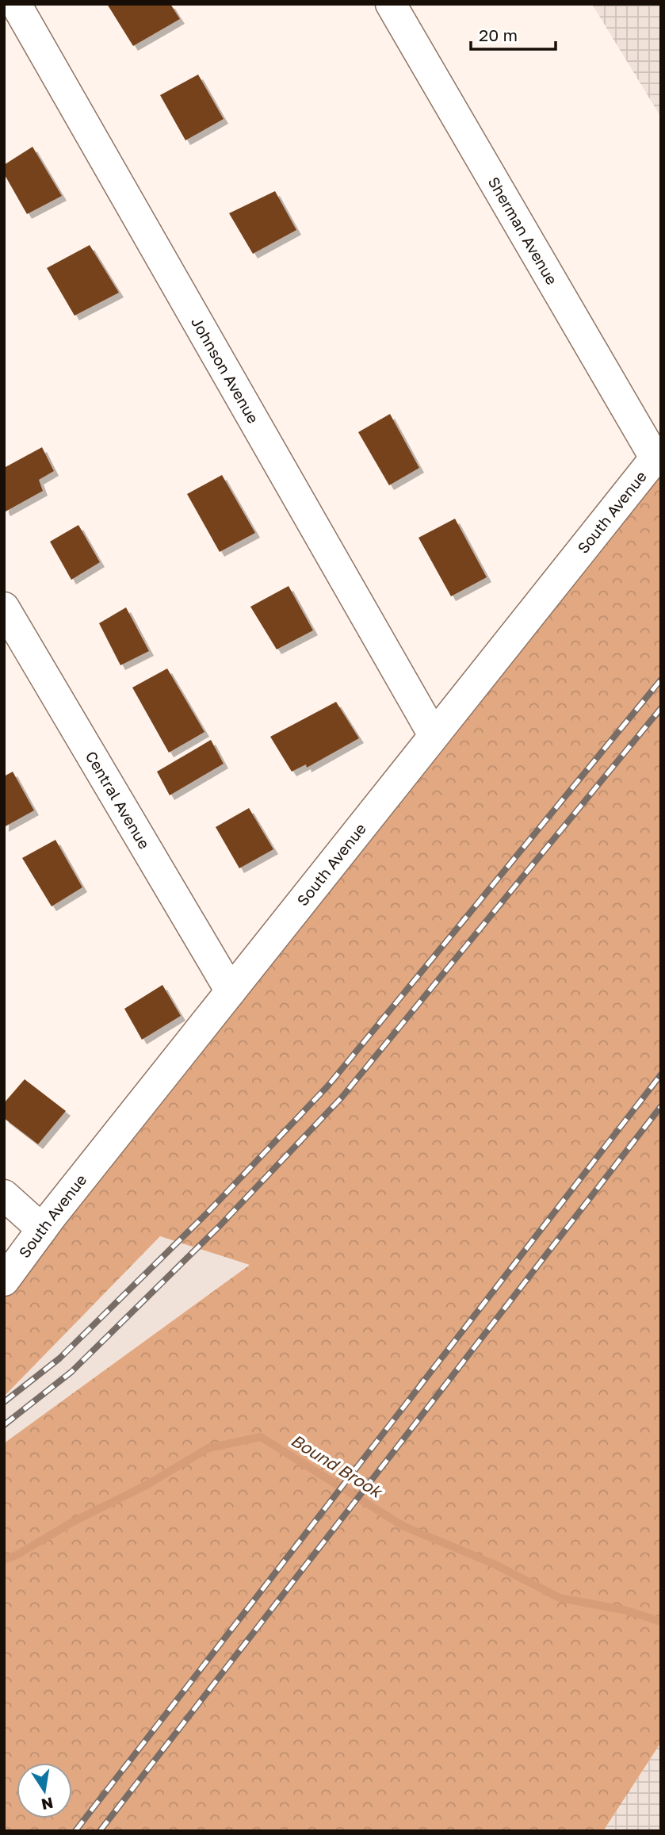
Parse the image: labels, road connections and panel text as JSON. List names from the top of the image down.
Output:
{
  "streets": {
    "street": [
      "Sherman Avenue",
      "Johnson Avenue",
      "South Avenue",
      "Central Avenue"
    ]
  },
  "crossings": [
    ["Sherman Avenue", "South Avenue"],
    ["Johnson Avenue", "South Avenue"],
    ["South Avenue", "Central Avenue"]
  ],
  "water": ["Bound Brook"],
  "scale_bar": "20 m",
  "north": "bottom"
}
